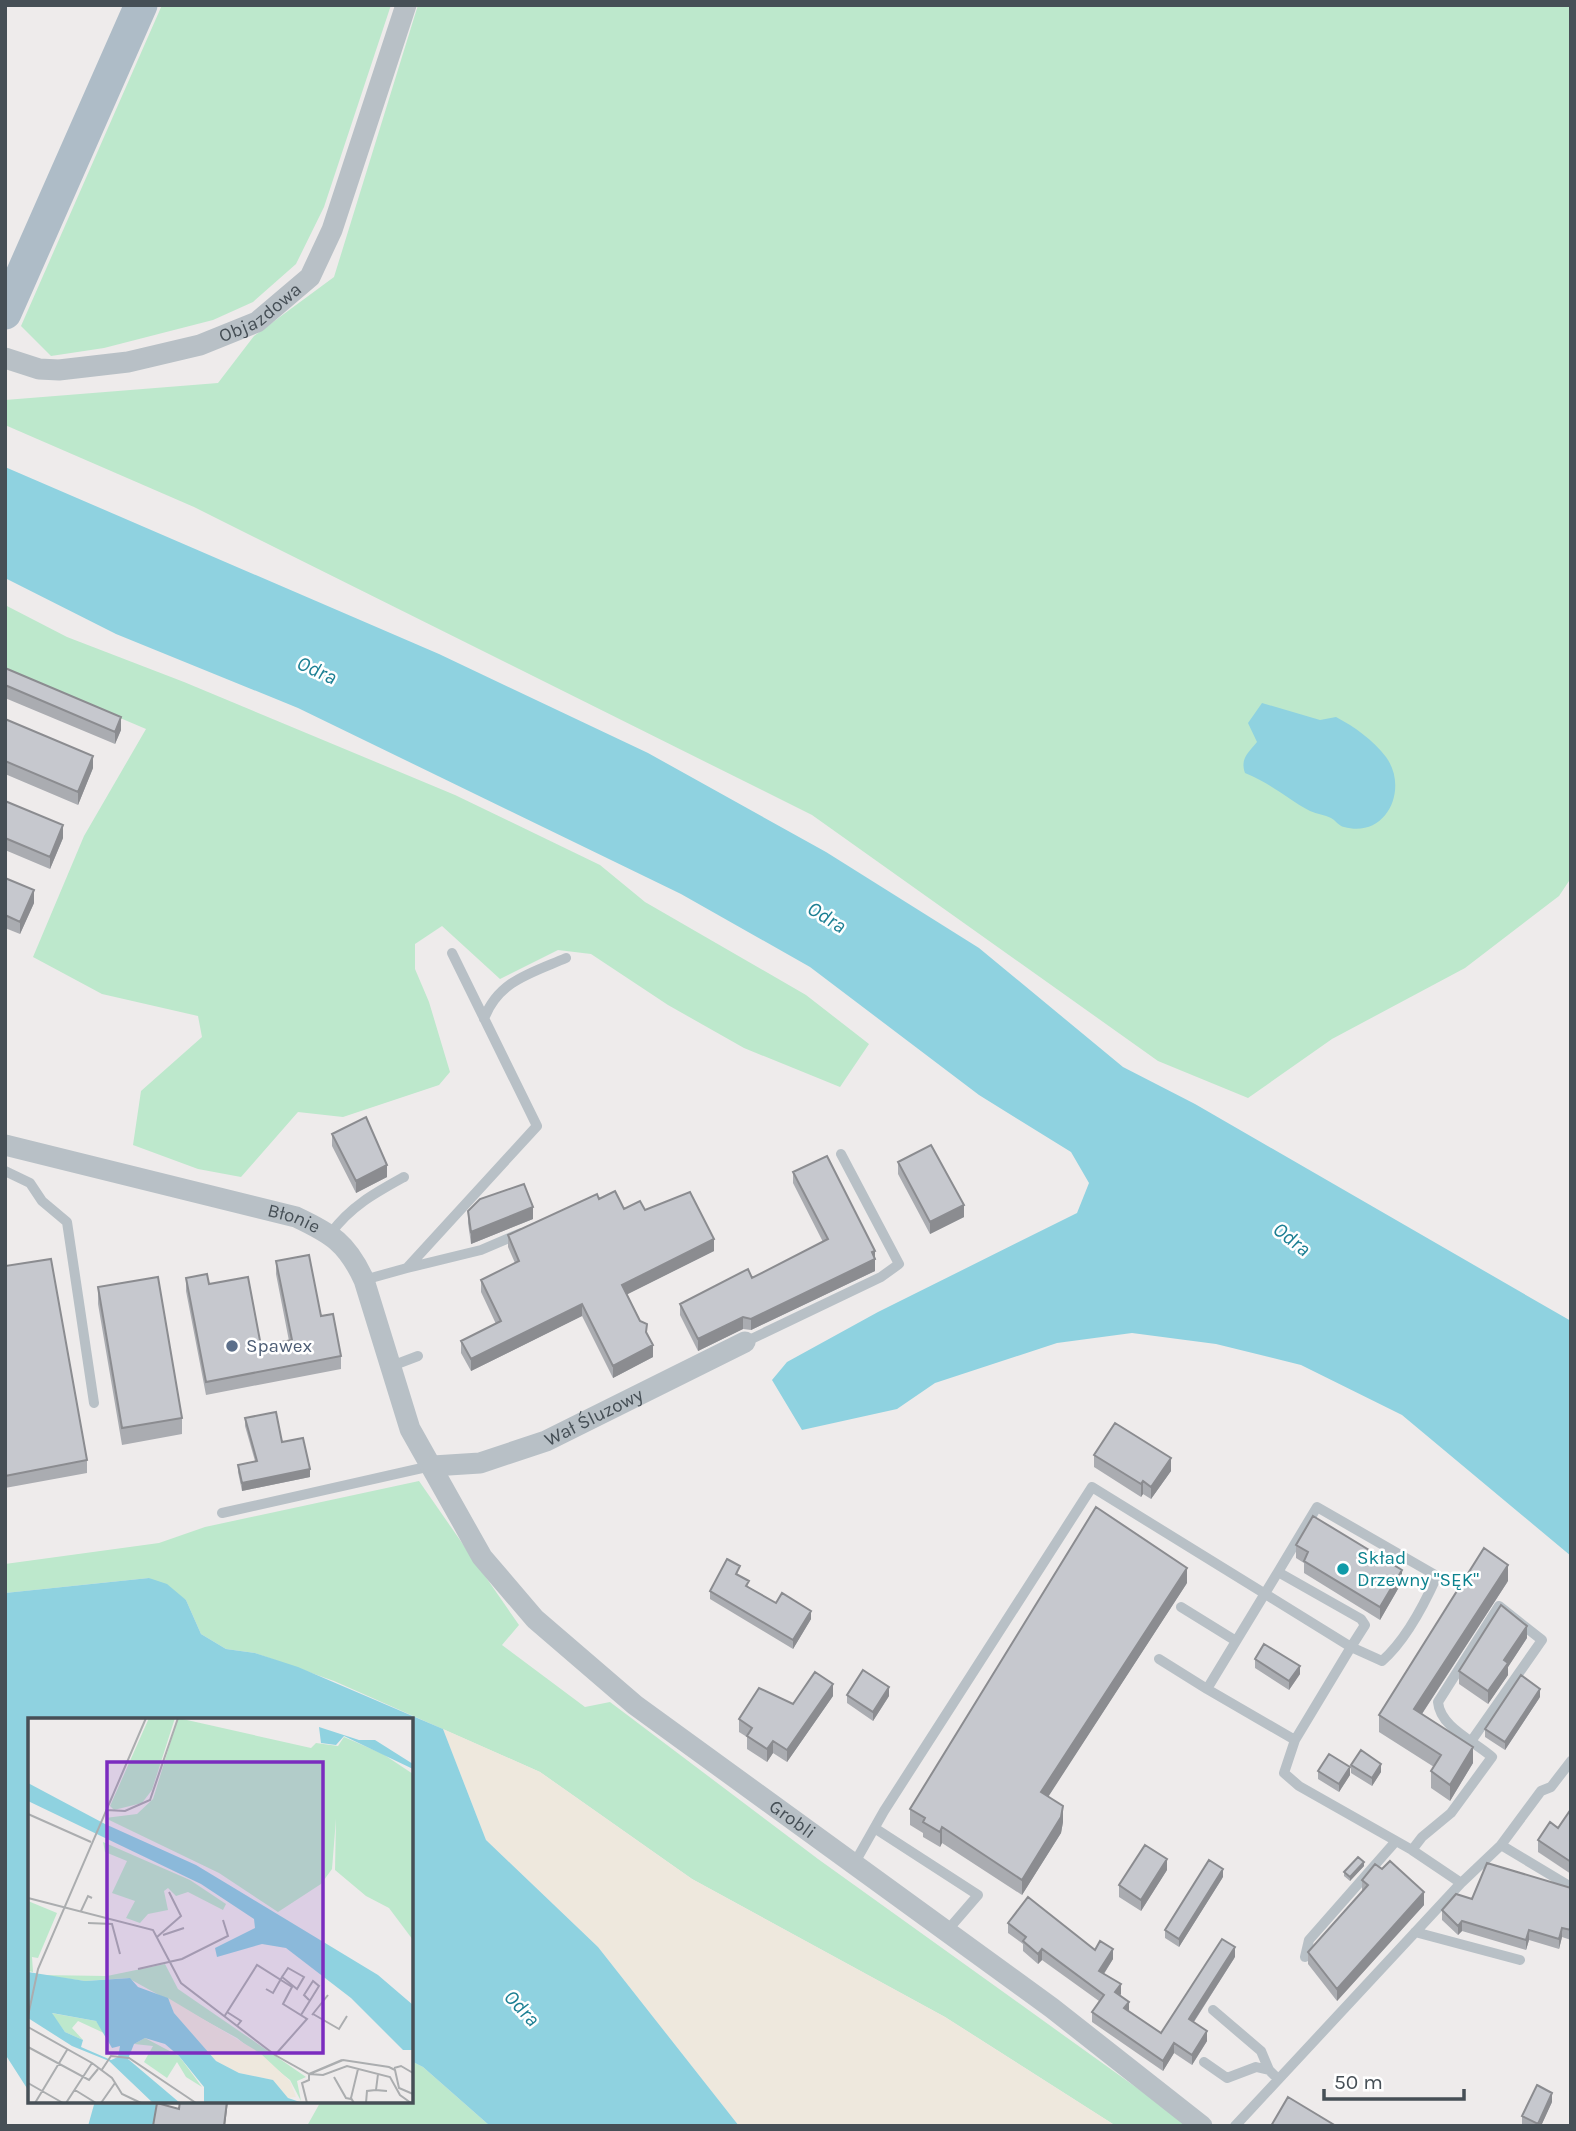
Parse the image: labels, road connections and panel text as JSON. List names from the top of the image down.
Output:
{
  "streets": {
    "street": [
      "Objazdowa",
      "Błonie",
      "Wał Śluzowy",
      "Grobli"
    ]
  },
  "crossings": [
    ["Błonie", "Wał Śluzowy"],
    ["Błonie", "Grobli"],
    ["Wał Śluzowy", "Grobli"]
  ],
  "water": ["Odra"],
  "places": ["Spawex", "Skład Drzewny \"SĘK\""],
  "scale_bar": "50 m"
}
